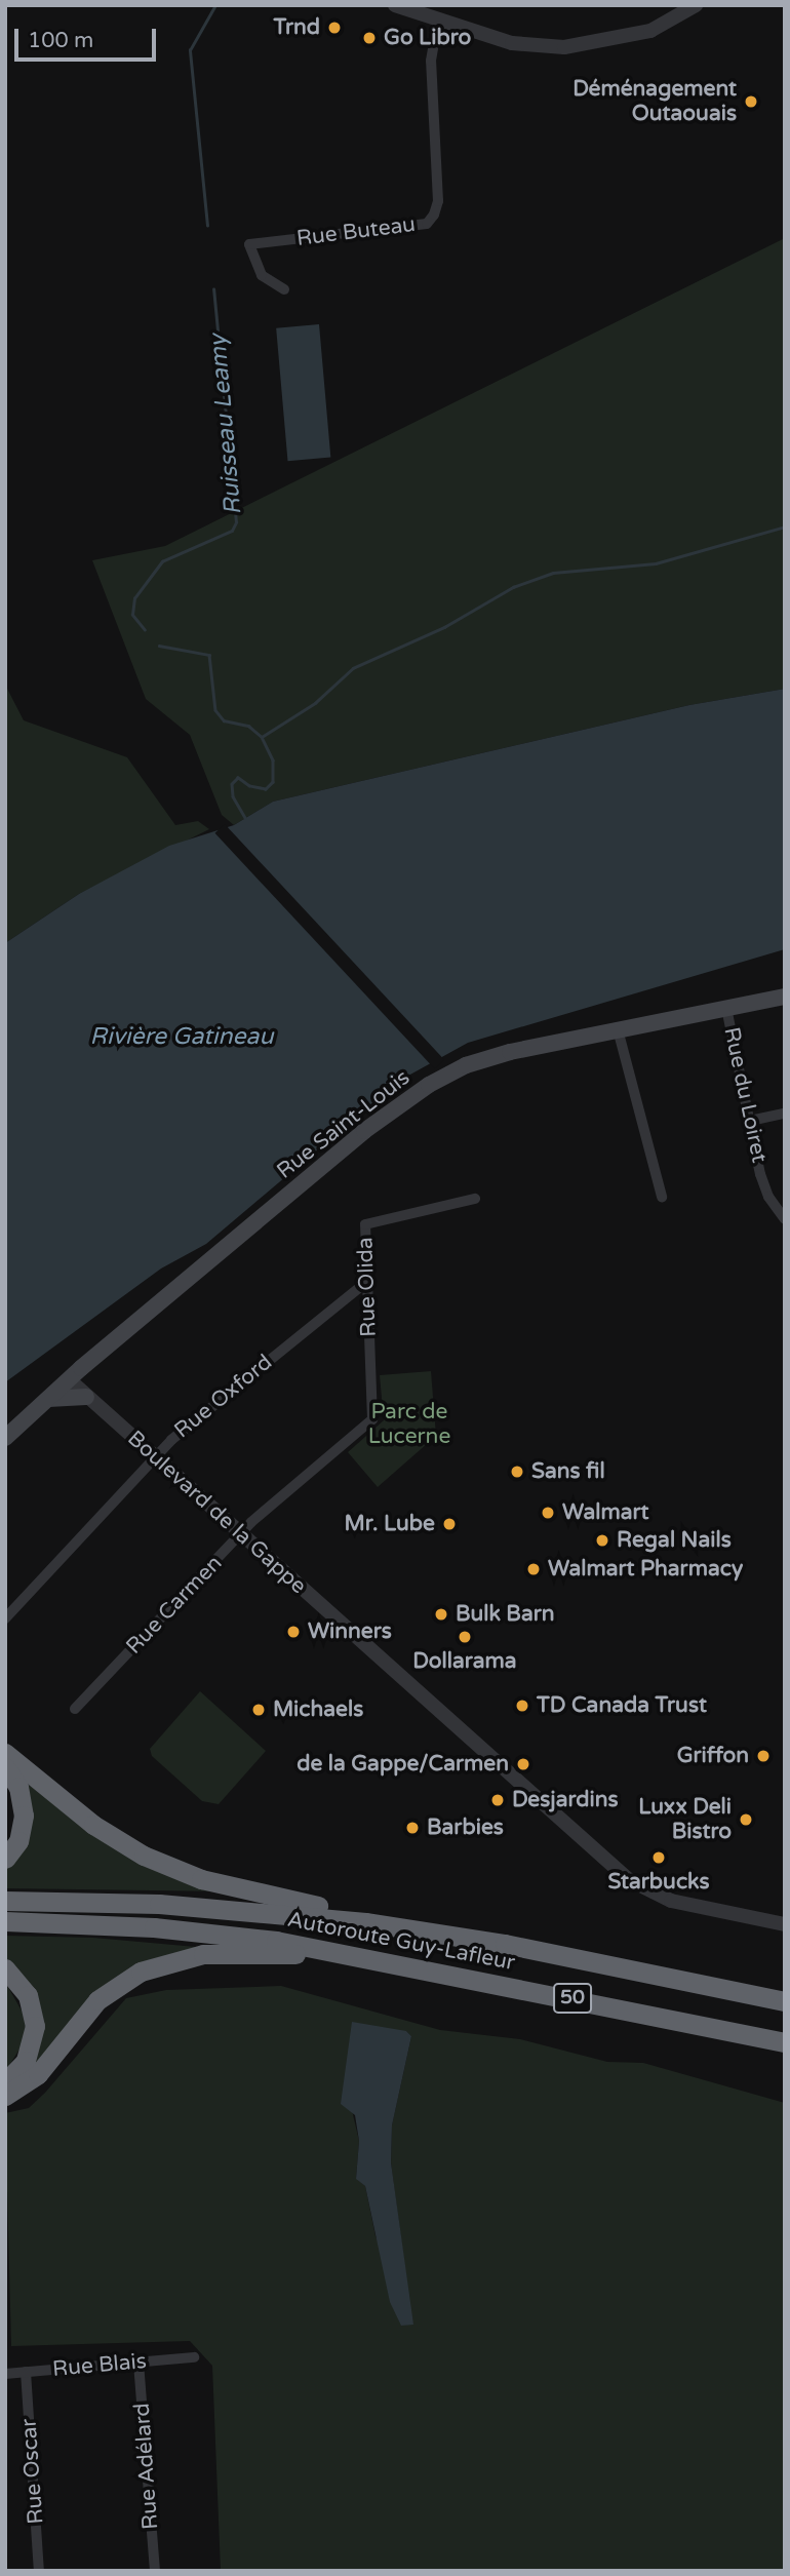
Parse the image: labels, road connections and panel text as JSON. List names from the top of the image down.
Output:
{
  "streets": {
    "highway": ["Autoroute Guy-Lafleur", "50"],
    "main road": ["Rue Saint-Louis"],
    "street": [
      "Rue Buteau",
      "Rue du Loiret",
      "Rue Olida",
      "Rue Oxford",
      "Boulevard de la Gappe",
      "Rue Carmen",
      "Rue Blais",
      "Rue Adélard",
      "Rue Oscar"
    ]
  },
  "crossings": [
    ["Rue du Loiret", "Rue Saint-Louis"],
    ["Rue Saint-Louis", "Boulevard de la Gappe"],
    ["Rue Olida", "Rue Oxford"],
    ["Rue Olida", "Rue Carmen"],
    ["Rue Oxford", "Boulevard de la Gappe"],
    ["Boulevard de la Gappe", "Rue Carmen"],
    ["Rue Blais", "Rue Adélard"],
    ["Rue Blais", "Rue Oscar"]
  ],
  "water": ["Ruisseau Leamy", "Rivière Gatineau"],
  "parks": ["Parc de Lucerne"],
  "places": [
    "Trnd",
    "Go Libro",
    "Déménagement Outaouais",
    "Sans fil",
    "Walmart",
    "Mr. Lube",
    "Regal Nails",
    "Walmart Pharmacy",
    "Bulk Barn",
    "Winners",
    "Dollarama",
    "TD Canada Trust",
    "Michaels",
    "Griffon",
    "de la Gappe/Carmen",
    "Desjardins",
    "Luxx Deli Bistro",
    "Barbies",
    "Starbucks"
  ],
  "scale_bar": "100 m"
}
